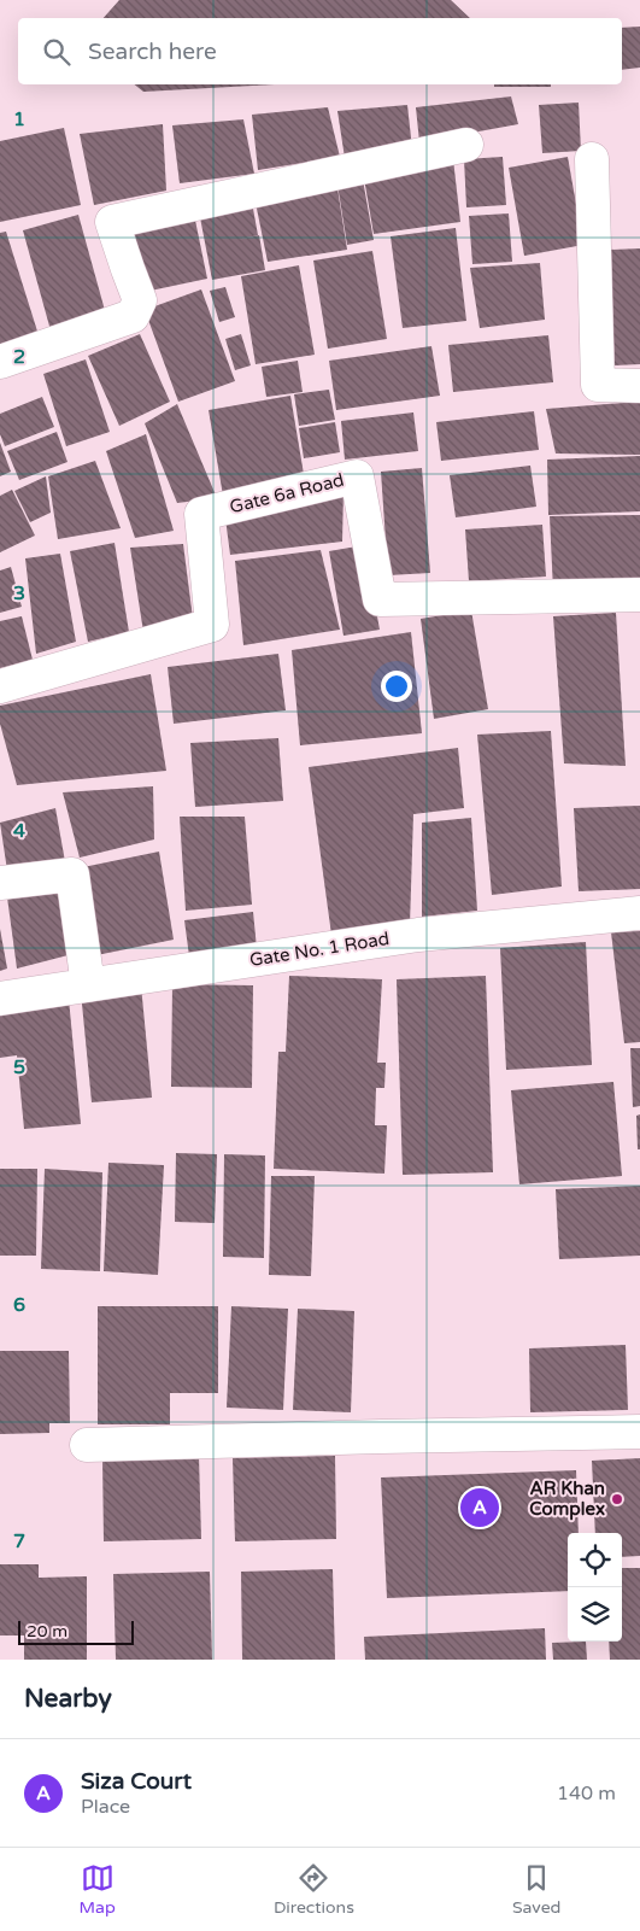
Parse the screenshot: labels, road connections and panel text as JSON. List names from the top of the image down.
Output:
{
  "streets": {
    "street": ["Gate 6a Road", "Gate No. 1 Road"]
  },
  "places": ["AR Khan Complex"],
  "scale_bar": "20 m",
  "page": {
    "search": "Search here",
    "pins": "A",
    "scale": "20 m",
    "heading": "Nearby",
    "list": [
      {
        "mark": "A",
        "name": "Siza Court",
        "note": "Place",
        "value": "140 m"
      }
    ],
    "nav": ["Map", "Directions", "Saved"]
  },
  "grid": {
    "rows": [
      "1",
      "2",
      "3",
      "4",
      "5",
      "6",
      "7"
    ]
  }
}
